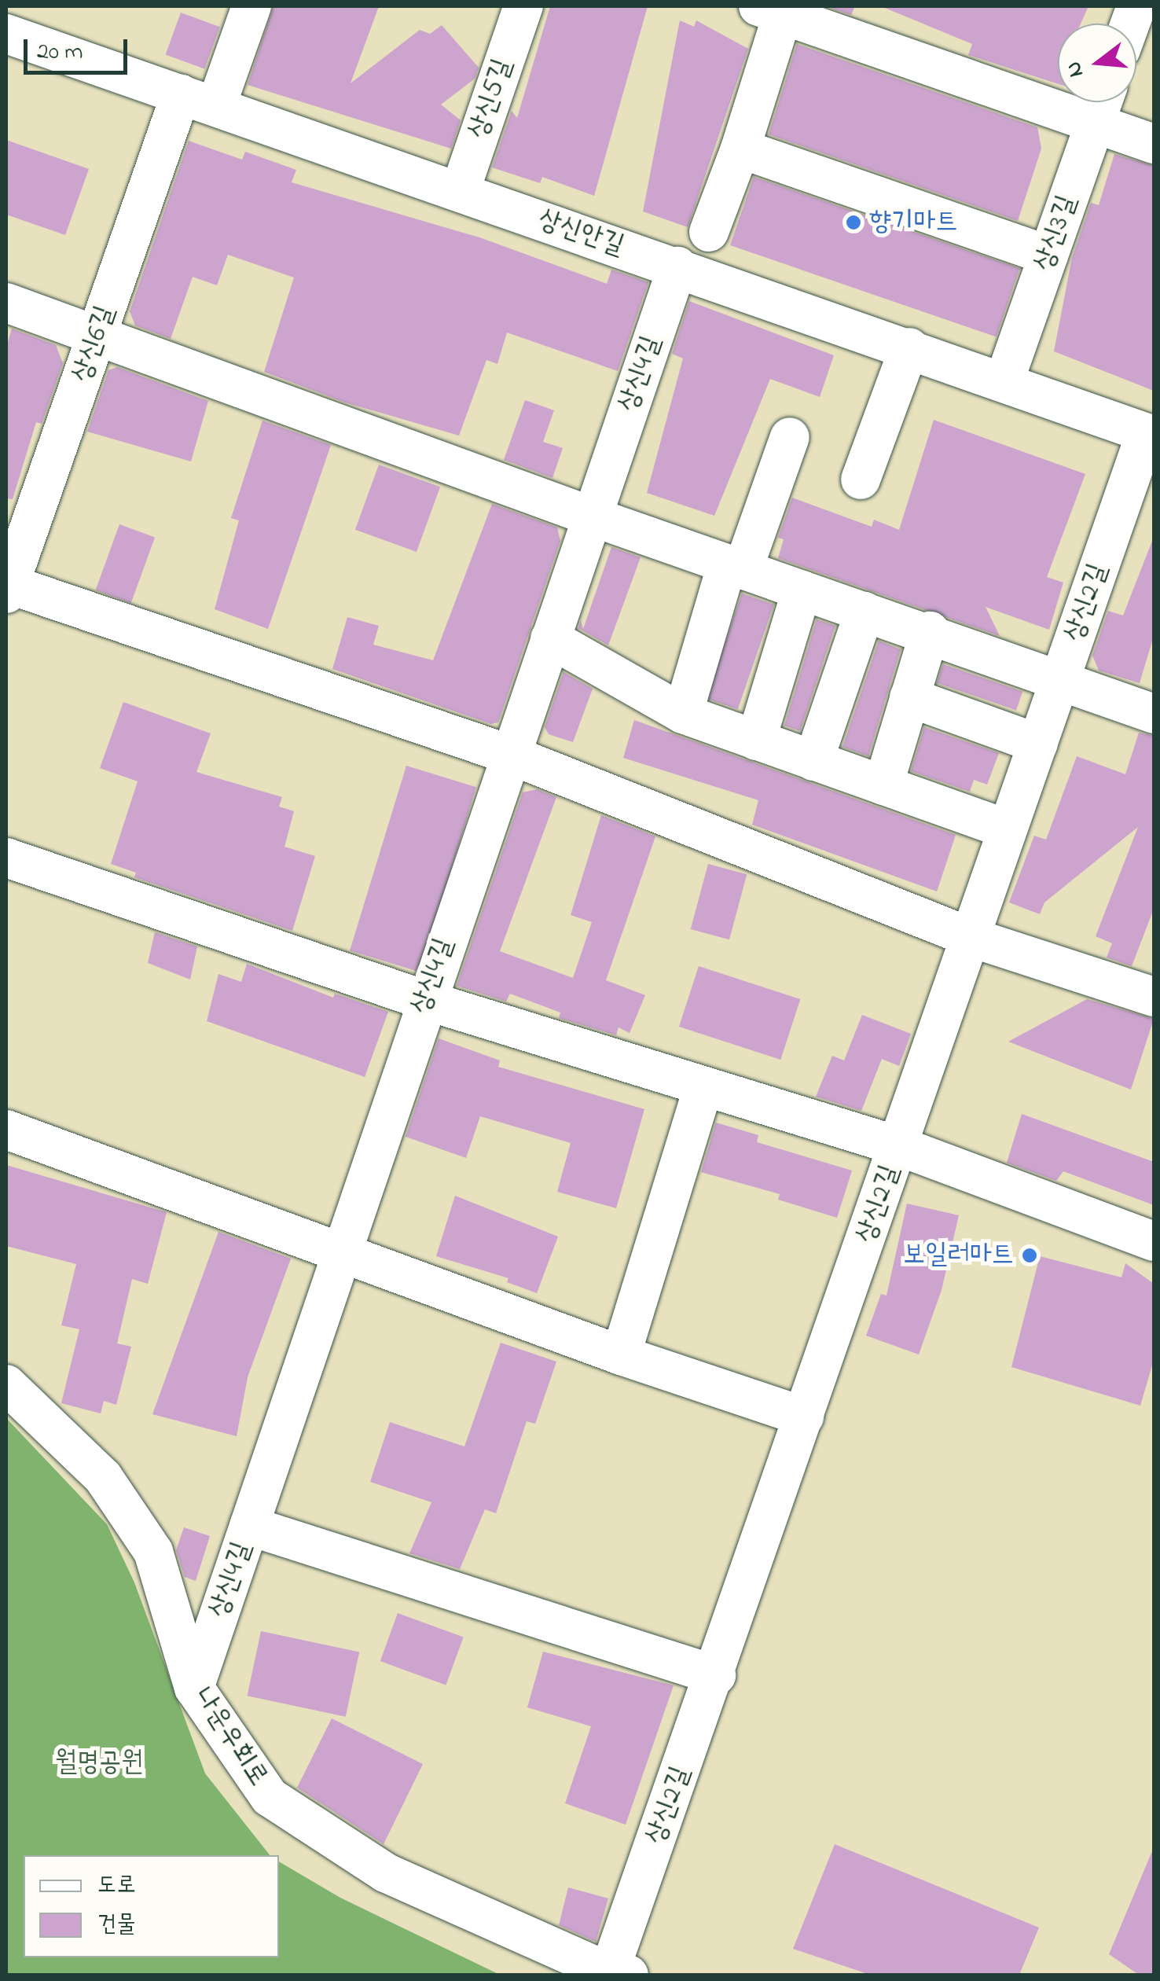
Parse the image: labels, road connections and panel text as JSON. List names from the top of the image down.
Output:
{
  "streets": {
    "street": [
      "상신5길",
      "상신안길",
      "상신3길",
      "상신6길",
      "상신4길",
      "상신2길",
      "나운우회로"
    ]
  },
  "crossings": [
    ["상신5길", "상신안길"],
    ["상신안길", "상신3길"],
    ["상신안길", "상신6길"],
    ["상신안길", "상신4길"],
    ["상신안길", "상신2길"],
    ["상신4길", "나운우회로"],
    ["상신2길", "나운우회로"]
  ],
  "parks": ["월명공원"],
  "places": ["향기마트", "보일러마트"],
  "legend": ["도로", "건물"],
  "scale_bar": "20 m",
  "north": "left"
}
